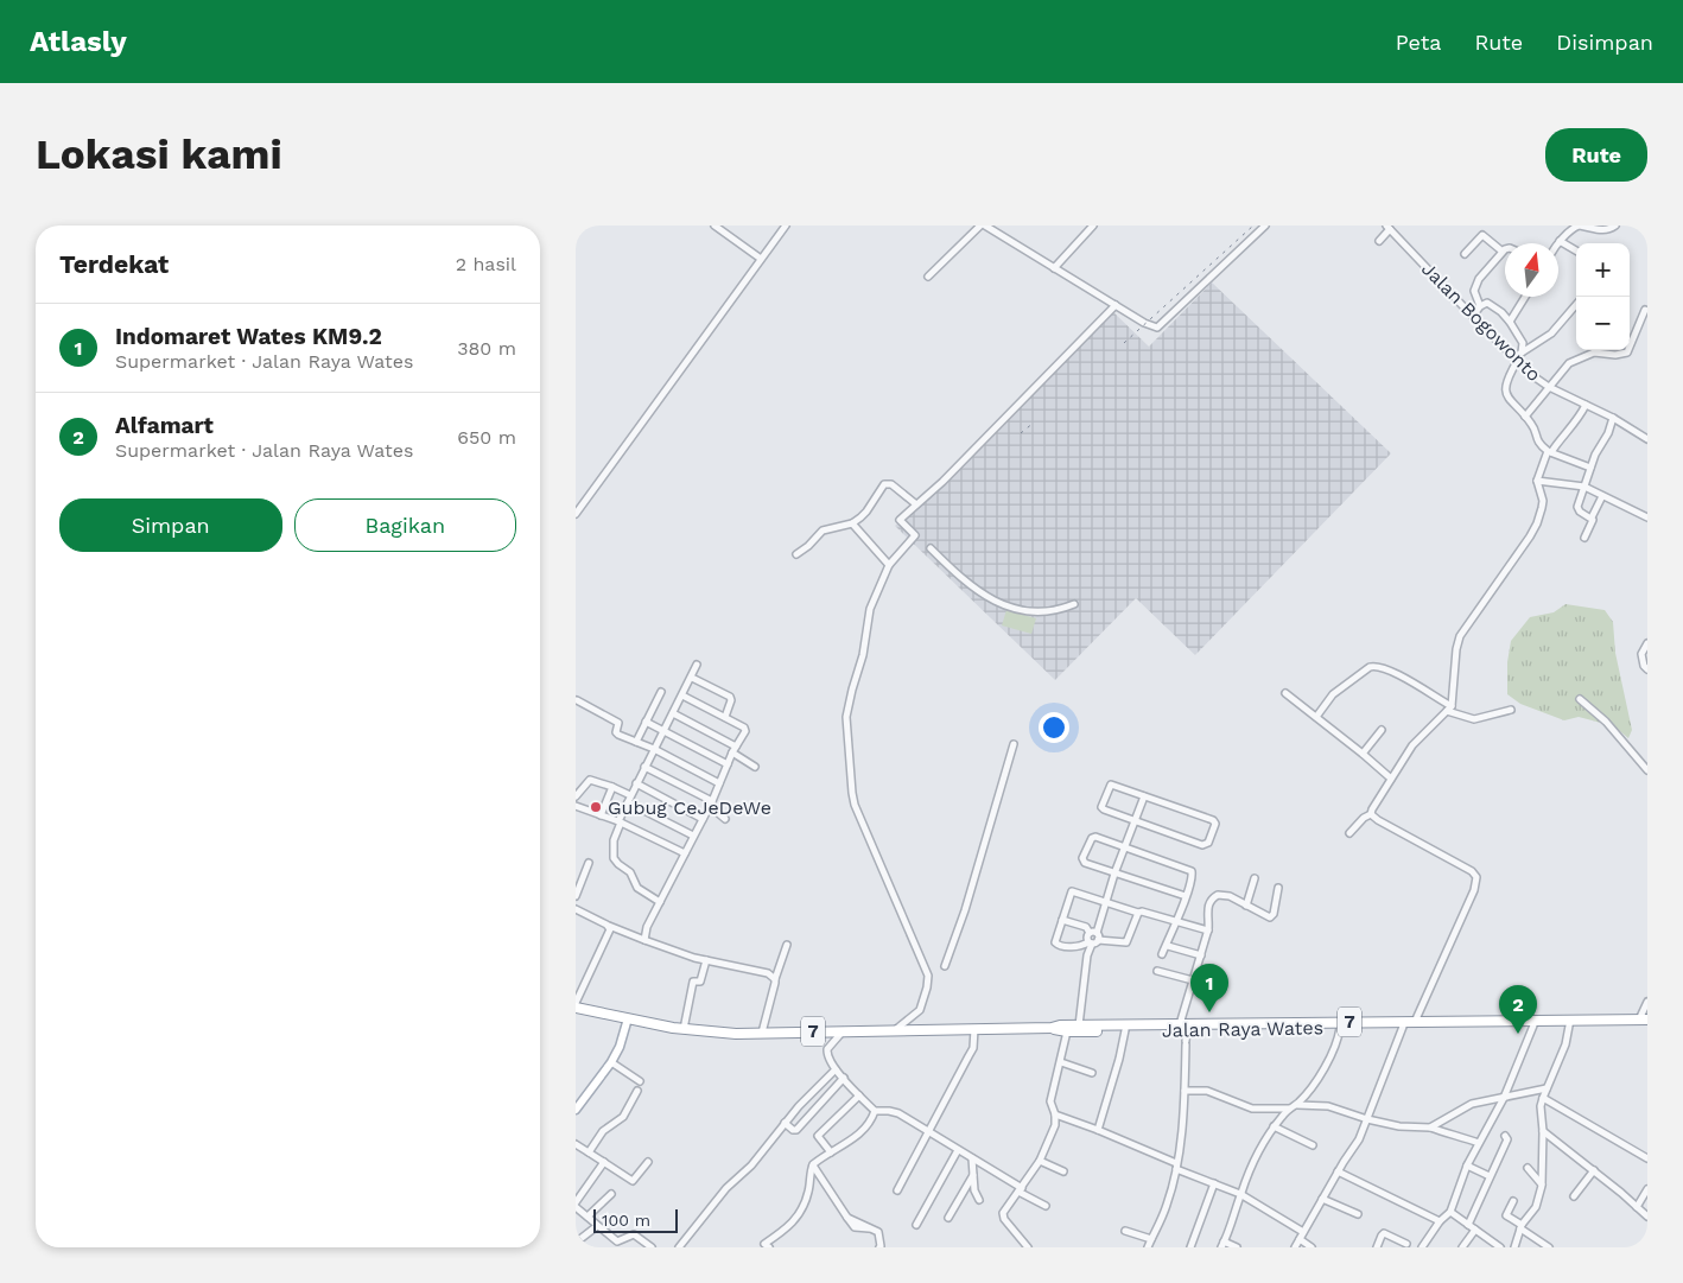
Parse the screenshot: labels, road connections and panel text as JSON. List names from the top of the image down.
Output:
{
  "streets": {
    "highway": ["7", "Jalan Raya Wates"],
    "street": ["Jalan Bogowonto"]
  },
  "places": ["Gubug CeJeDeWe"],
  "scale_bar": "100 m",
  "north": "top",
  "page": {
    "header": "Atlasly",
    "nav": ["Peta", "Rute", "Disimpan"],
    "buttons": [
      "Rute",
      ["Simpan", "Bagikan"]
    ],
    "title": "Lokasi kami",
    "heading": ["Terdekat", "2 hasil"],
    "map_buttons": ["+", "−"],
    "list": [
      {
        "mark": "1",
        "name": "Indomaret Wates KM9.2",
        "note": "Supermarket · Jalan Raya Wates",
        "value": "380 m"
      },
      {
        "mark": "2",
        "name": "Alfamart",
        "note": "Supermarket · Jalan Raya Wates",
        "value": "650 m"
      }
    ],
    "pins": ["1", "2"],
    "scale": "100 m"
  }
}
